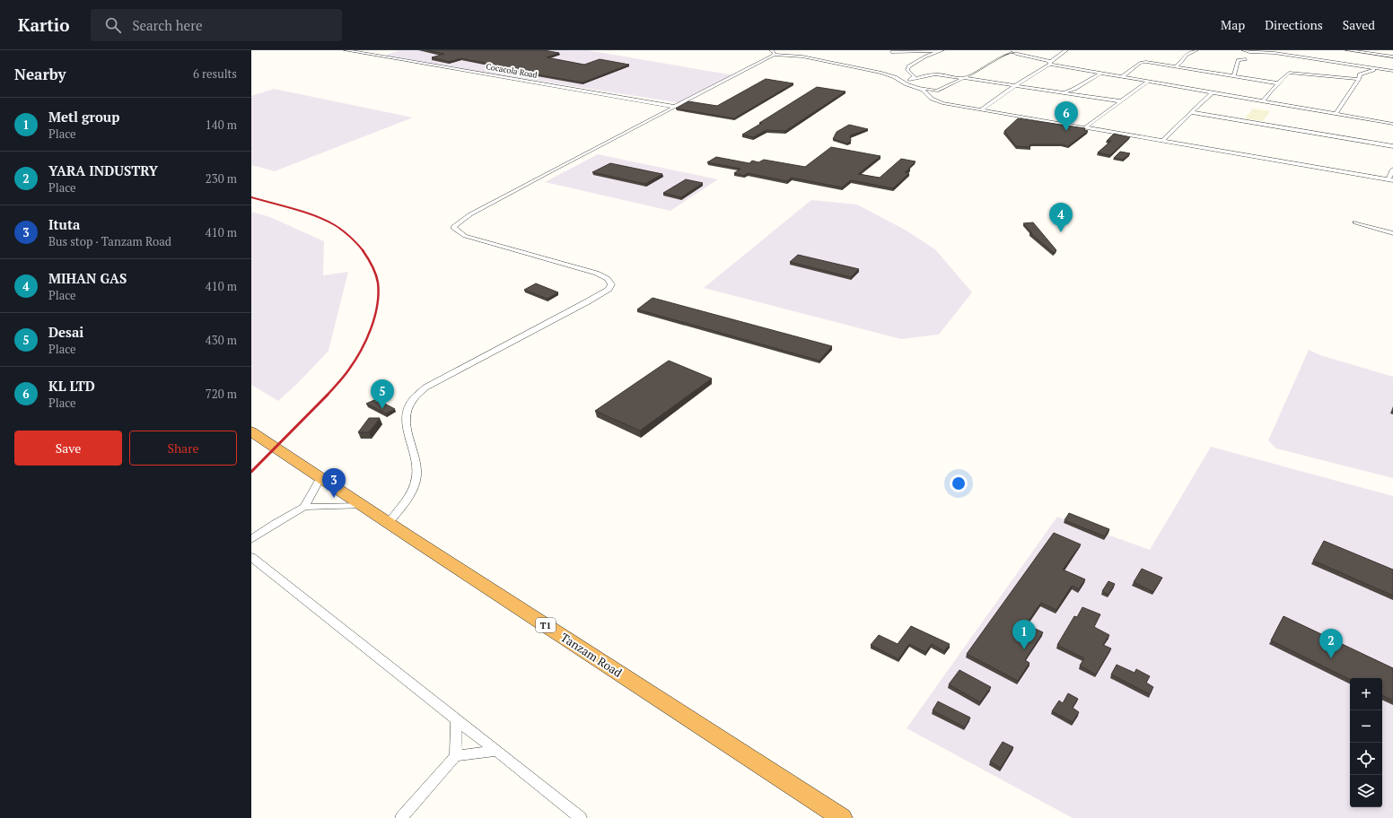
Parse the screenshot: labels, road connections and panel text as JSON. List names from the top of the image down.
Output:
{
  "streets": {
    "highway": ["T1", "Tanzam Road"],
    "street": ["Cocacola Road"]
  },
  "page": {
    "header": "Kartio",
    "search": "Search here",
    "nav": ["Map", "Directions", "Saved"],
    "heading": ["Nearby", "6 results"],
    "list": [
      {
        "mark": "1",
        "name": "Metl group",
        "note": "Place",
        "value": "140 m"
      },
      {
        "mark": "2",
        "name": "YARA INDUSTRY",
        "note": "Place",
        "value": "230 m"
      },
      {
        "mark": "3",
        "name": "Ituta",
        "note": "Bus stop · Tanzam Road",
        "value": "410 m"
      },
      {
        "mark": "4",
        "name": "MIHAN GAS",
        "note": "Place",
        "value": "410 m"
      },
      {
        "mark": "5",
        "name": "Desai",
        "note": "Place",
        "value": "430 m"
      },
      {
        "mark": "6",
        "name": "KL LTD",
        "note": "Place",
        "value": "720 m"
      }
    ],
    "pins": [
      "6",
      "4",
      "5",
      "3",
      "1",
      "2"
    ],
    "buttons": ["Save", "Share"],
    "map_buttons": ["+", "−"]
  }
}
